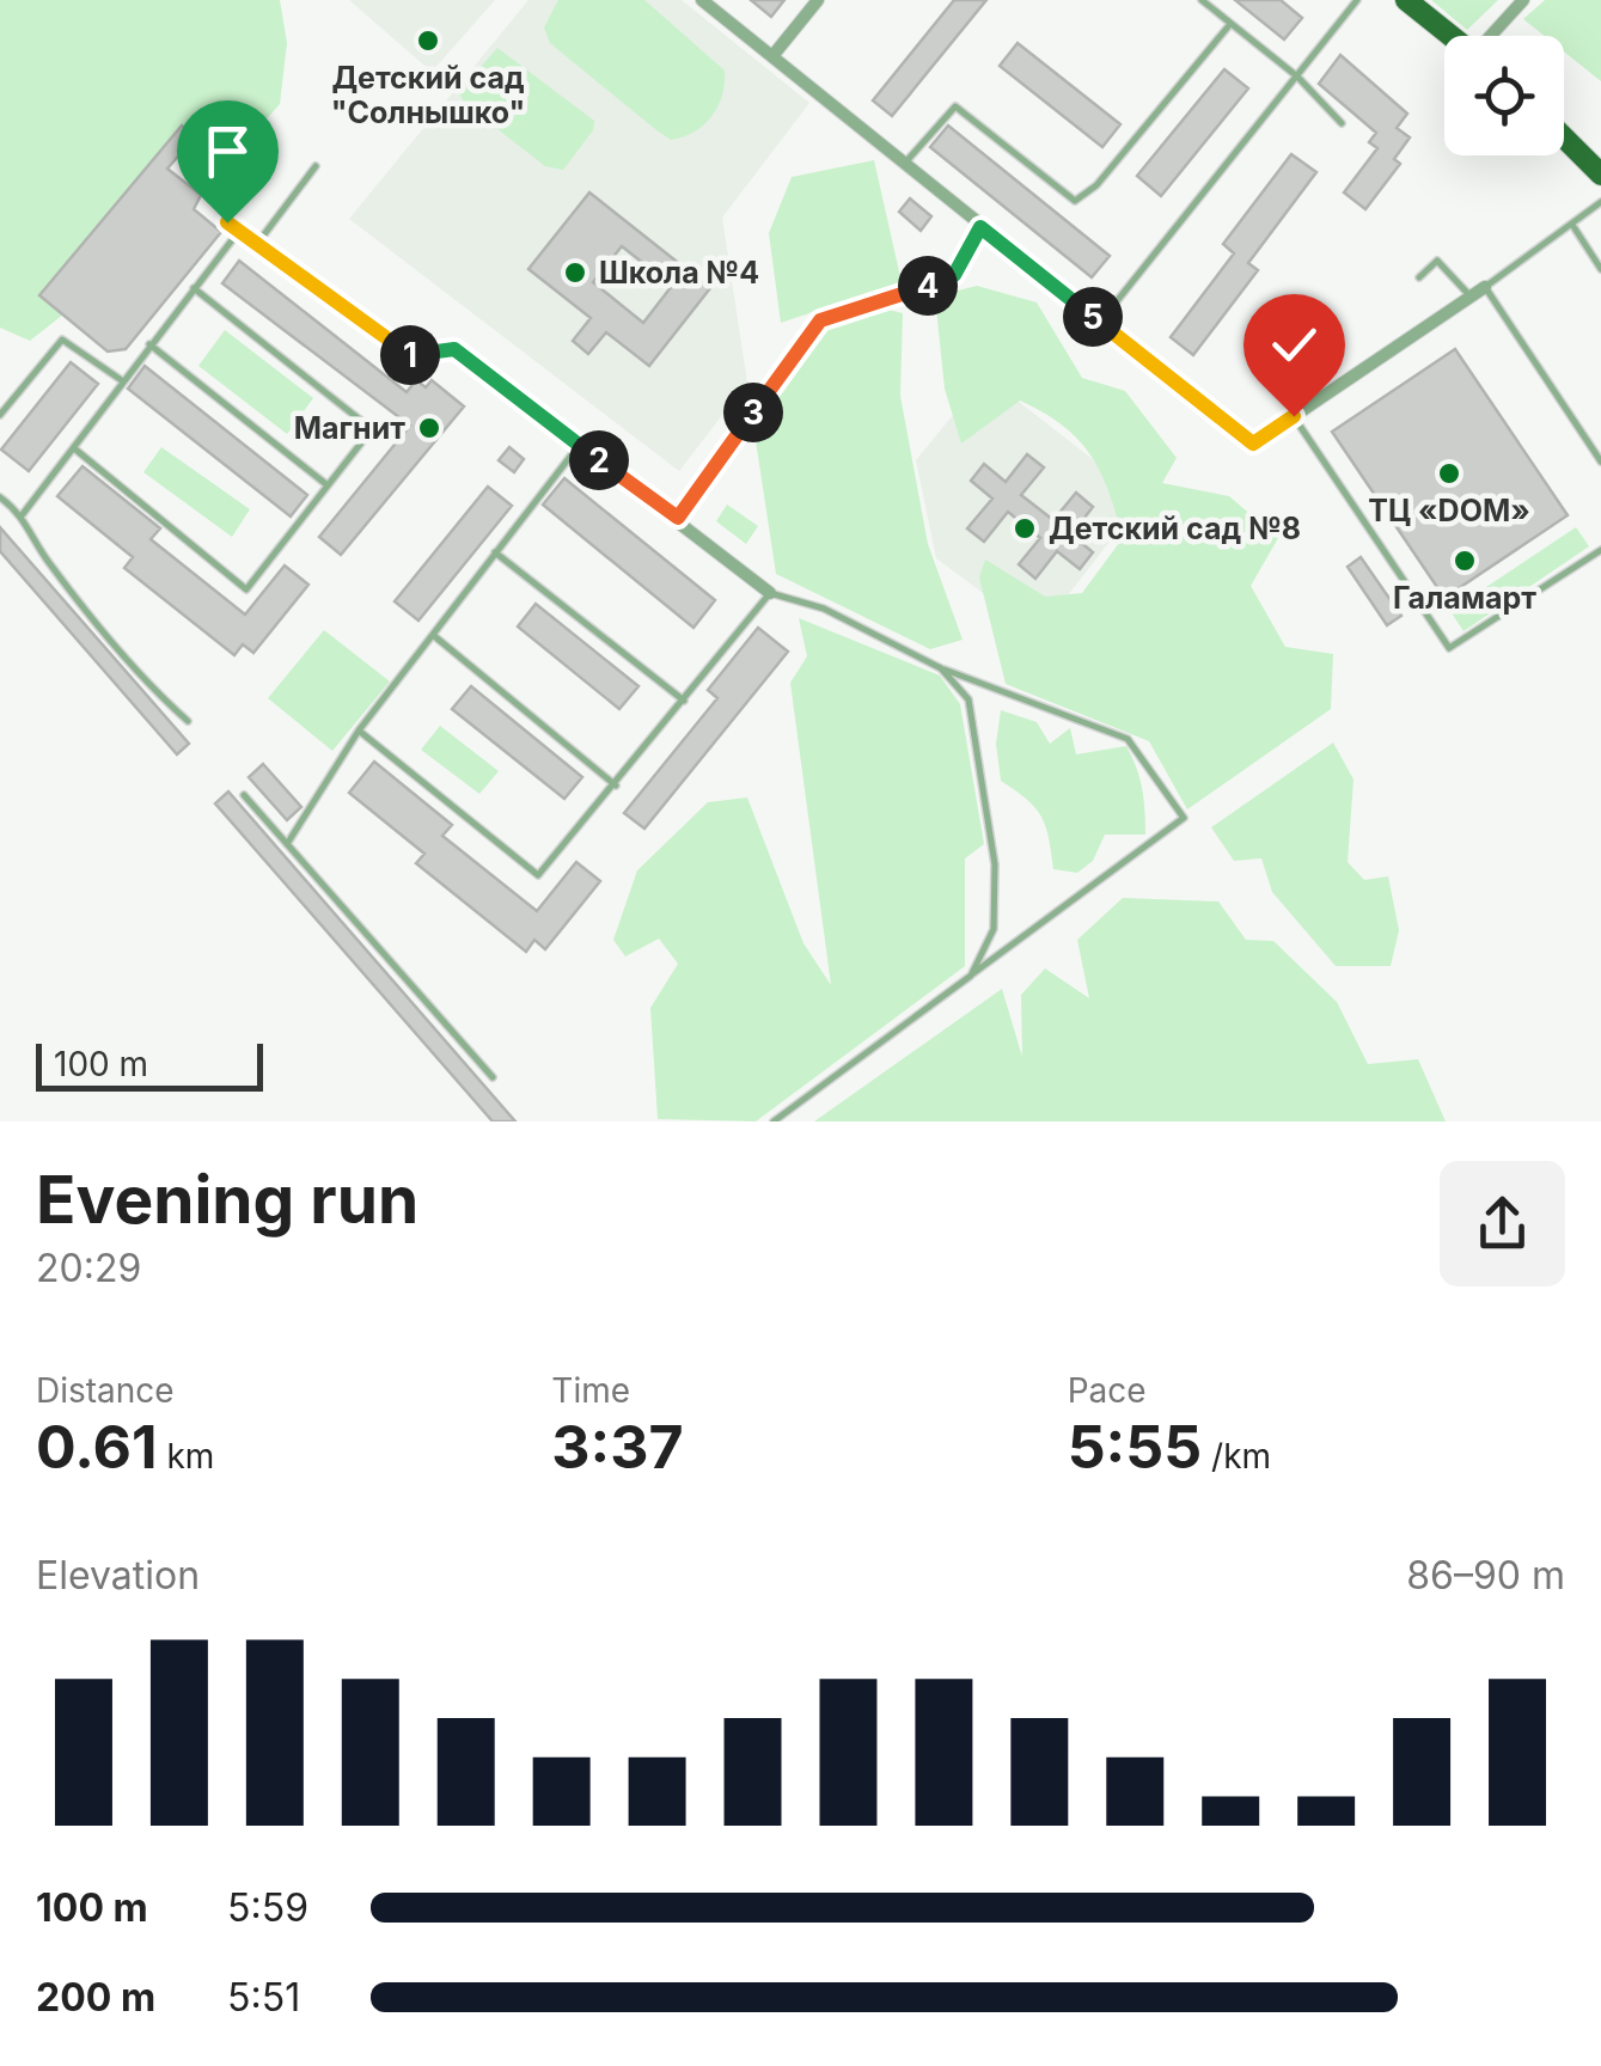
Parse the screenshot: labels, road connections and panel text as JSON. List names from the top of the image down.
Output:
{
  "places": [
    "Детский сад \"Солнышко\"",
    "Школа №4",
    "Магнит",
    "ТЦ «DOM»",
    "Детский сад №8",
    "Галамарт"
  ],
  "scale_bar": "100 m",
  "page": {
    "pins": [
      "4",
      "5",
      "1",
      "3",
      "2"
    ],
    "scale": "100 m",
    "heading": ["Evening run", "20:29"],
    "stats": [
      ["Distance", "0.61 km"],
      ["Time", "3:37"],
      ["Pace", "5:55 /km"]
    ],
    "chart": ["Elevation", "86–90 m"],
    "list": [
      {
        "name": "100 m",
        "note": "5:59"
      },
      {
        "name": "200 m",
        "note": "5:51"
      }
    ]
  }
}
